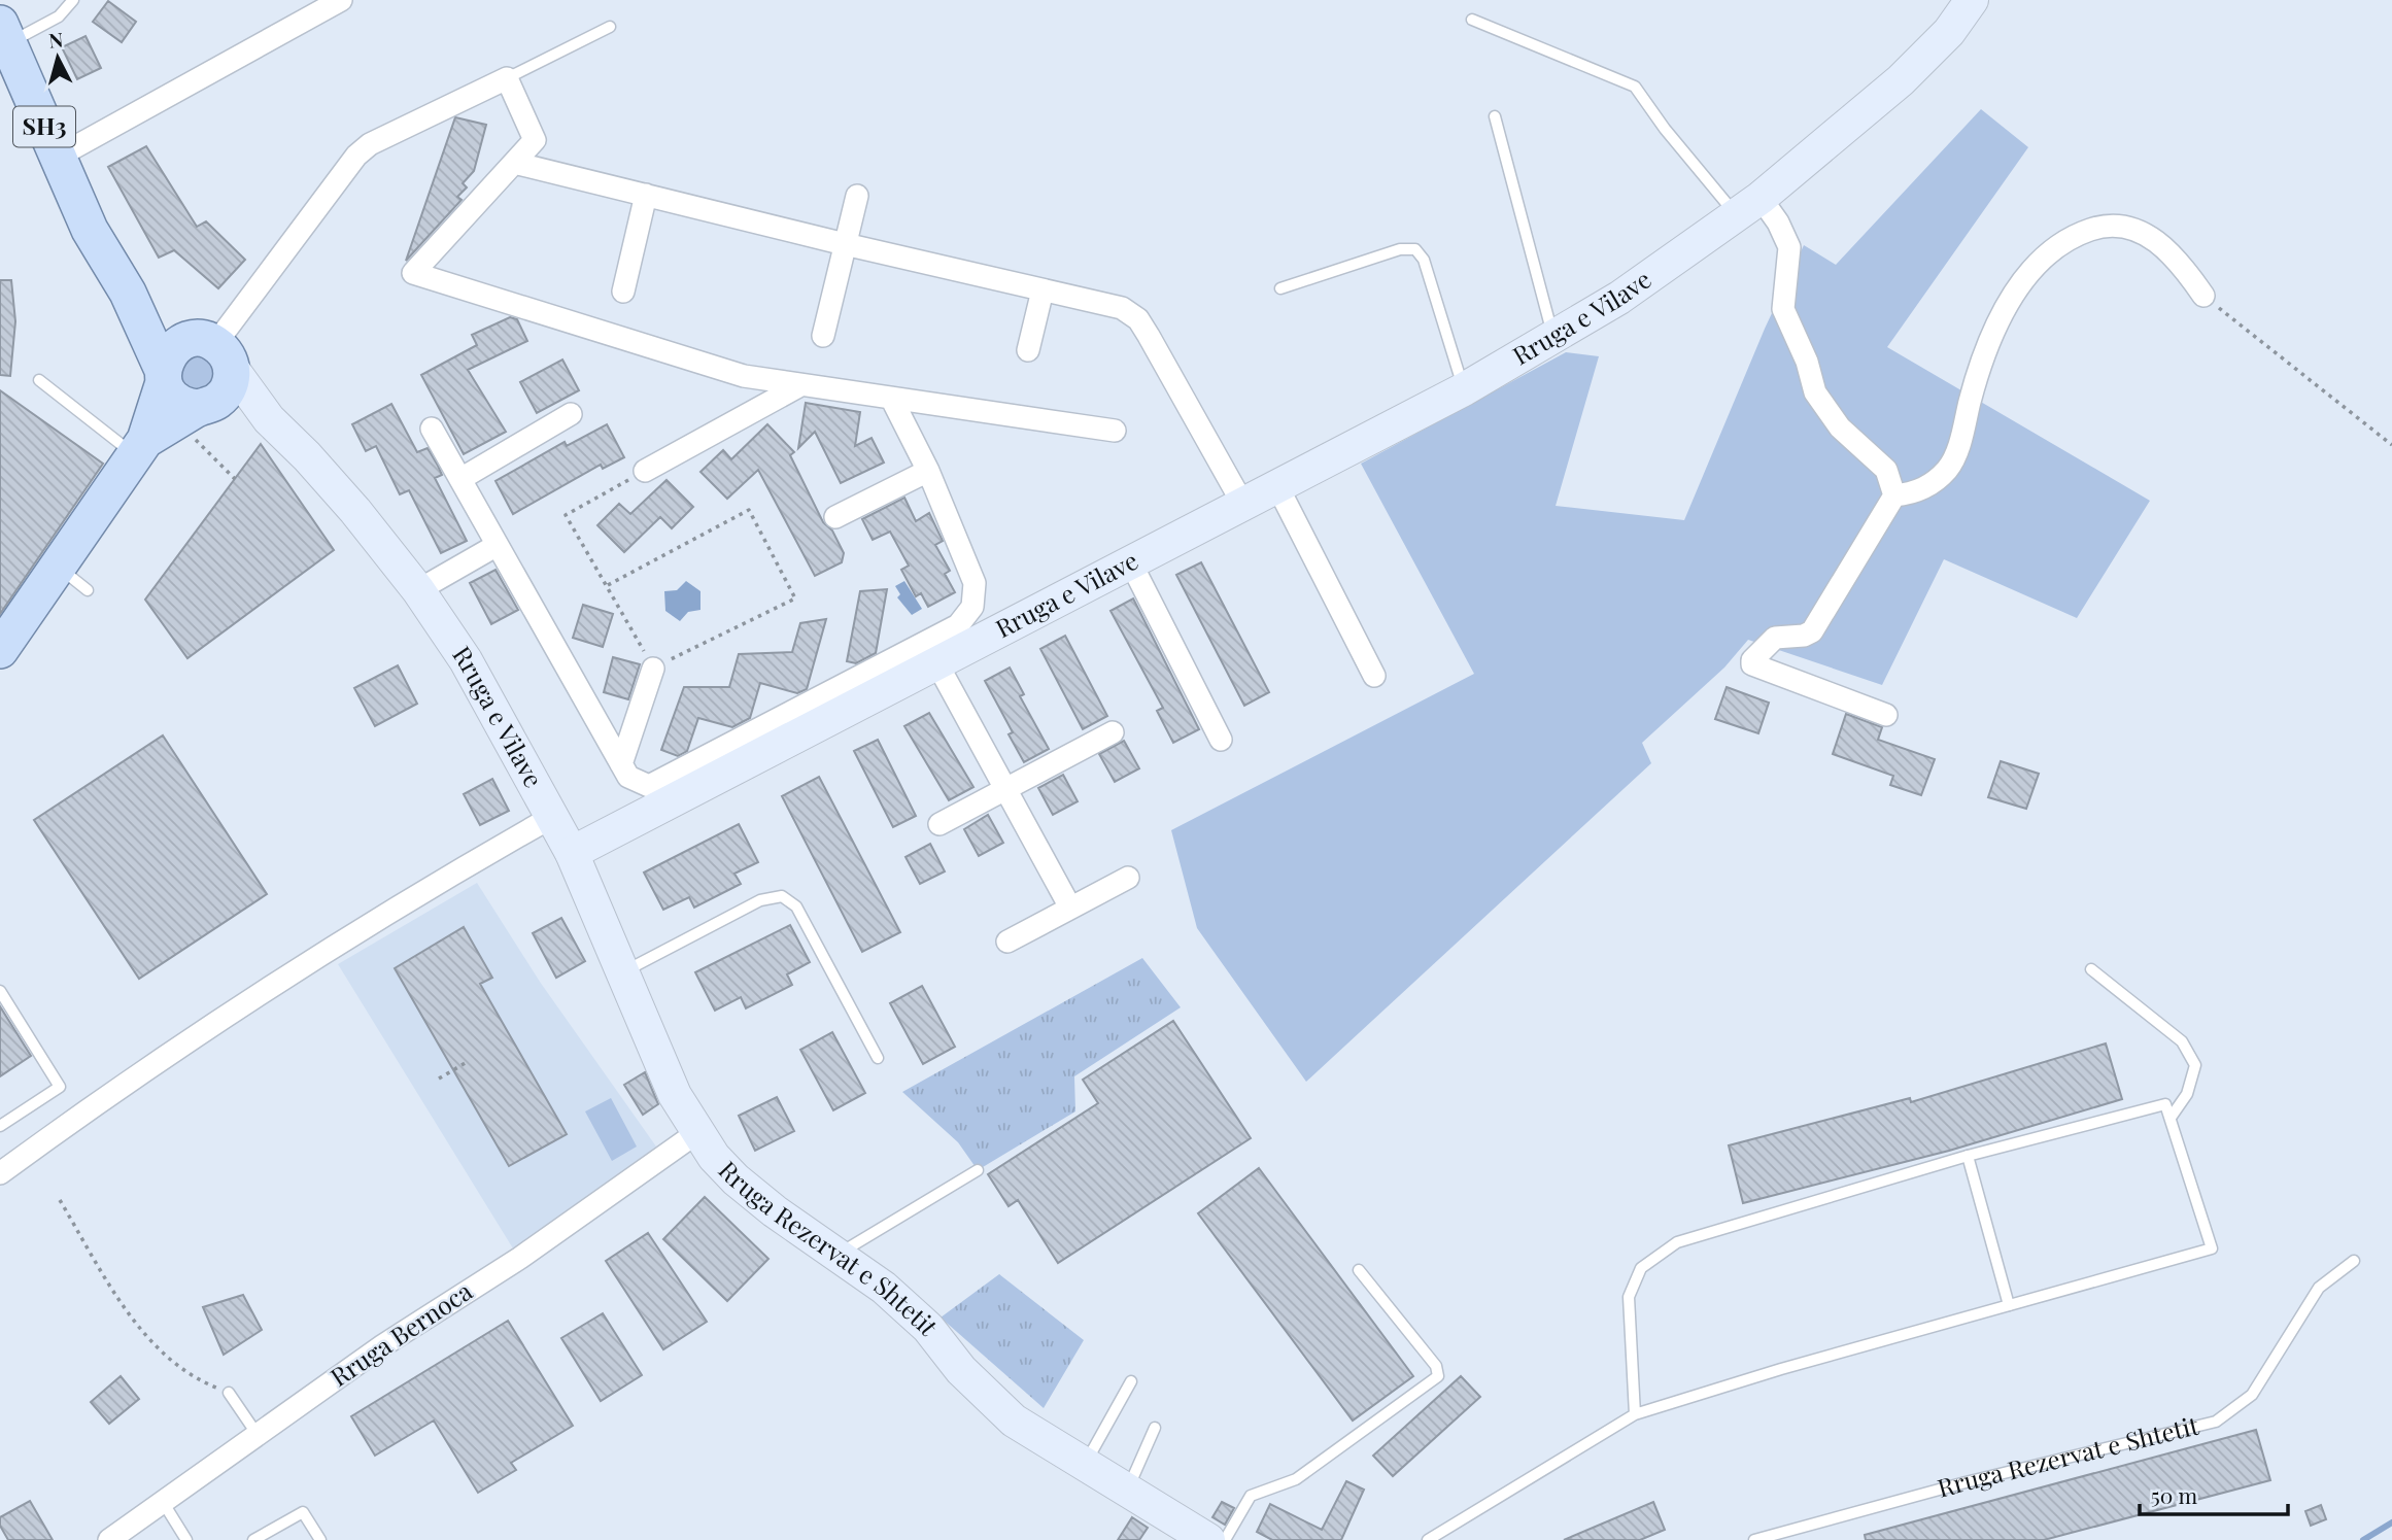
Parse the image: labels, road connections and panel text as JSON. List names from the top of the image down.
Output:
{
  "streets": {
    "main road": ["SH3", "Rruga e Vilave"],
    "street": ["Rruga Rezervat e Shtetit", "Rruga Bernoca"]
  },
  "crossings": [
    ["Rruga e Vilave", "Rruga Rezervat e Shtetit"],
    ["Rruga Rezervat e Shtetit", "Rruga Bernoca"]
  ],
  "scale_bar": "50 m",
  "north": "top"
}
